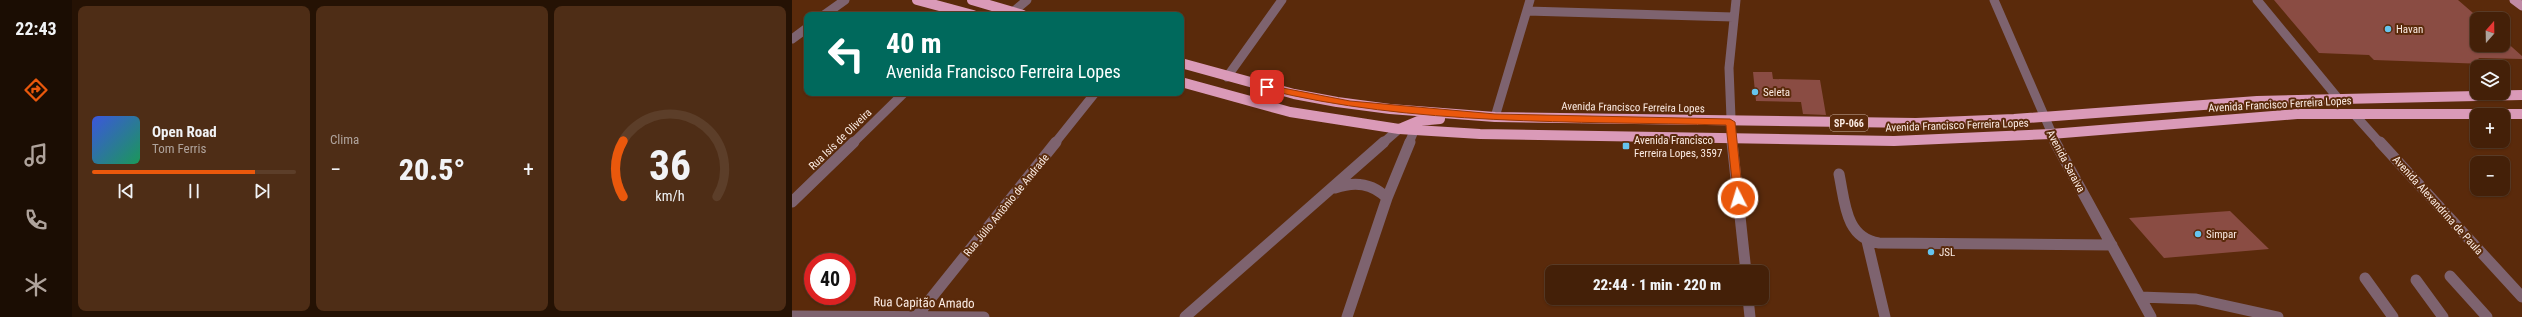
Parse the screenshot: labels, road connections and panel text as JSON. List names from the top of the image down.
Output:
{
  "streets": {
    "highway": ["Avenida Francisco Ferreira Lopes", "SP-066"],
    "street": [
      "Rua Isís de Oliveira",
      "Avenida Saraiva",
      "Rua Júlio Antônio de Andrade",
      "Avenida Alexandrina de Paula",
      "Rua Capitão Amado"
    ]
  },
  "crossings": [
    ["Avenida Francisco Ferreira Lopes", "Avenida Saraiva"],
    ["Avenida Francisco Ferreira Lopes", "Avenida Alexandrina de Paula"],
    ["Rua Júlio Antônio de Andrade", "Rua Capitão Amado"]
  ],
  "places": {
    "other": [
      "Havan",
      "Seleta",
      "Simpar",
      "JSL"
    ],
    "transit": ["Avenida Francisco Ferreira Lopes, 3597"]
  },
  "north": "top",
  "page": {
    "tabs": "22:43",
    "tile": "Clima",
    "map_buttons": ["+", "−"],
    "turn": ["40 m", "Avenida Francisco Ferreira Lopes"],
    "song": ["Open Road", "Tom Ferris"],
    "heat": ["−", "20.5°", "+"],
    "limit": "40",
    "trip": "22:44 · 1 min · 220 m",
    "gauge": ["36", "km/h"]
  }
}
